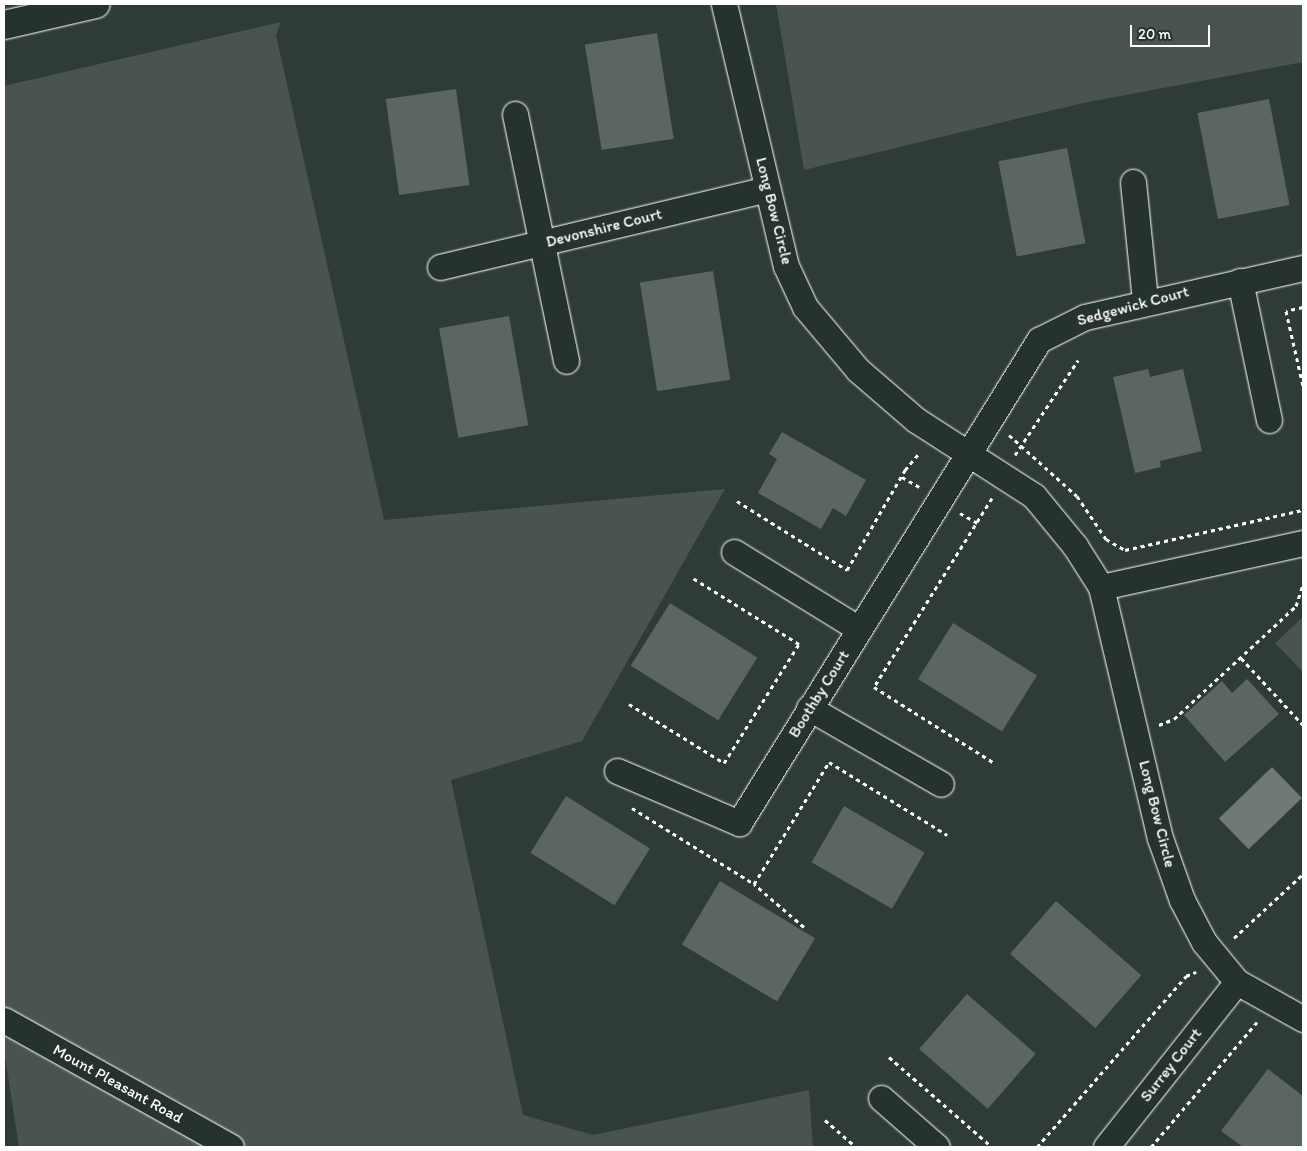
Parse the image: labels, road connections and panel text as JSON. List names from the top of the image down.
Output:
{
  "streets": {
    "street": [
      "Long Bow Circle",
      "Devonshire Court",
      "Sedgewick Court",
      "Boothby Court",
      "Surrey Court",
      "Mount Pleasant Road"
    ]
  },
  "crossings": [
    ["Long Bow Circle", "Devonshire Court"],
    ["Long Bow Circle", "Sedgewick Court"],
    ["Long Bow Circle", "Boothby Court"],
    ["Long Bow Circle", "Surrey Court"],
    ["Sedgewick Court", "Boothby Court"]
  ],
  "scale_bar": "20 m"
}
